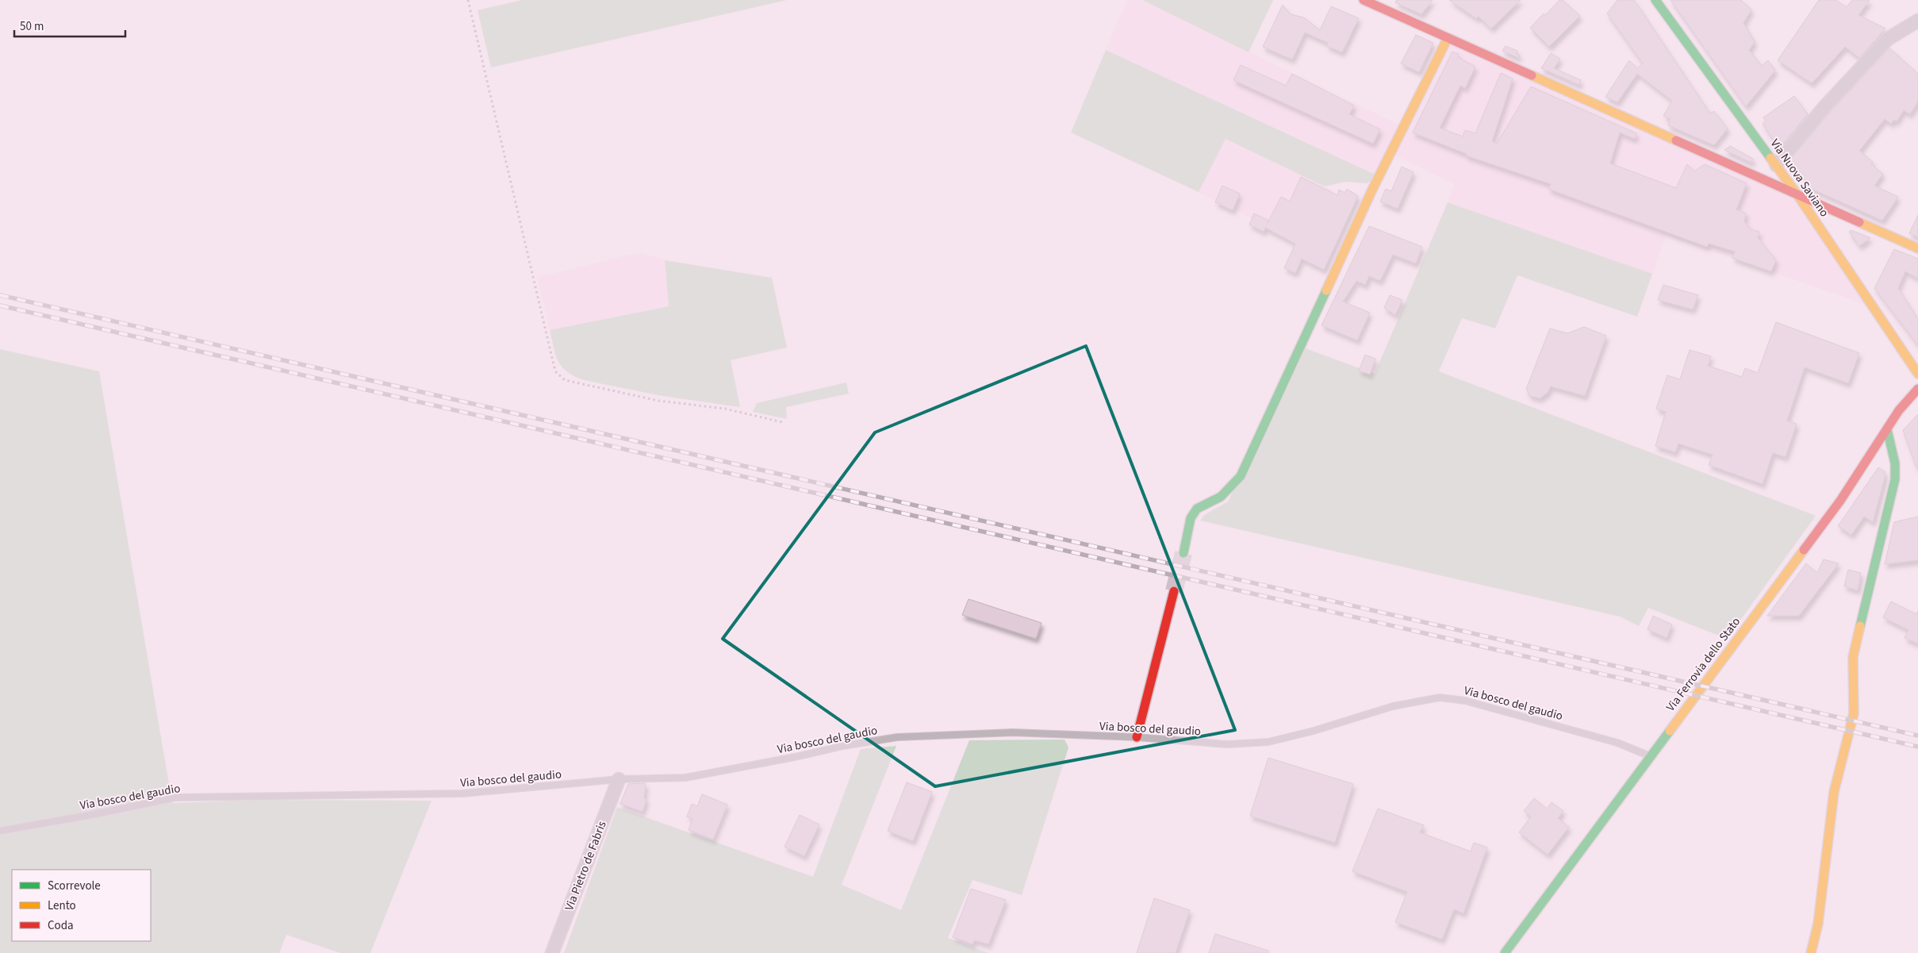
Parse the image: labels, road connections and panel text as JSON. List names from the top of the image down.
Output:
{
  "streets": {
    "street": ["Via Nuova Saviano", "Via Ferrovia dello Stato", "Via Pietro de Fabris"],
    "lane": ["Via bosco del gaudio"]
  },
  "crossings": [
    ["Via Ferrovia dello Stato", "Via bosco del gaudio"],
    ["Via bosco del gaudio", "Via Pietro de Fabris"]
  ],
  "legend": ["Scorrevole", "Lento", "Coda"],
  "scale_bar": "50 m"
}
